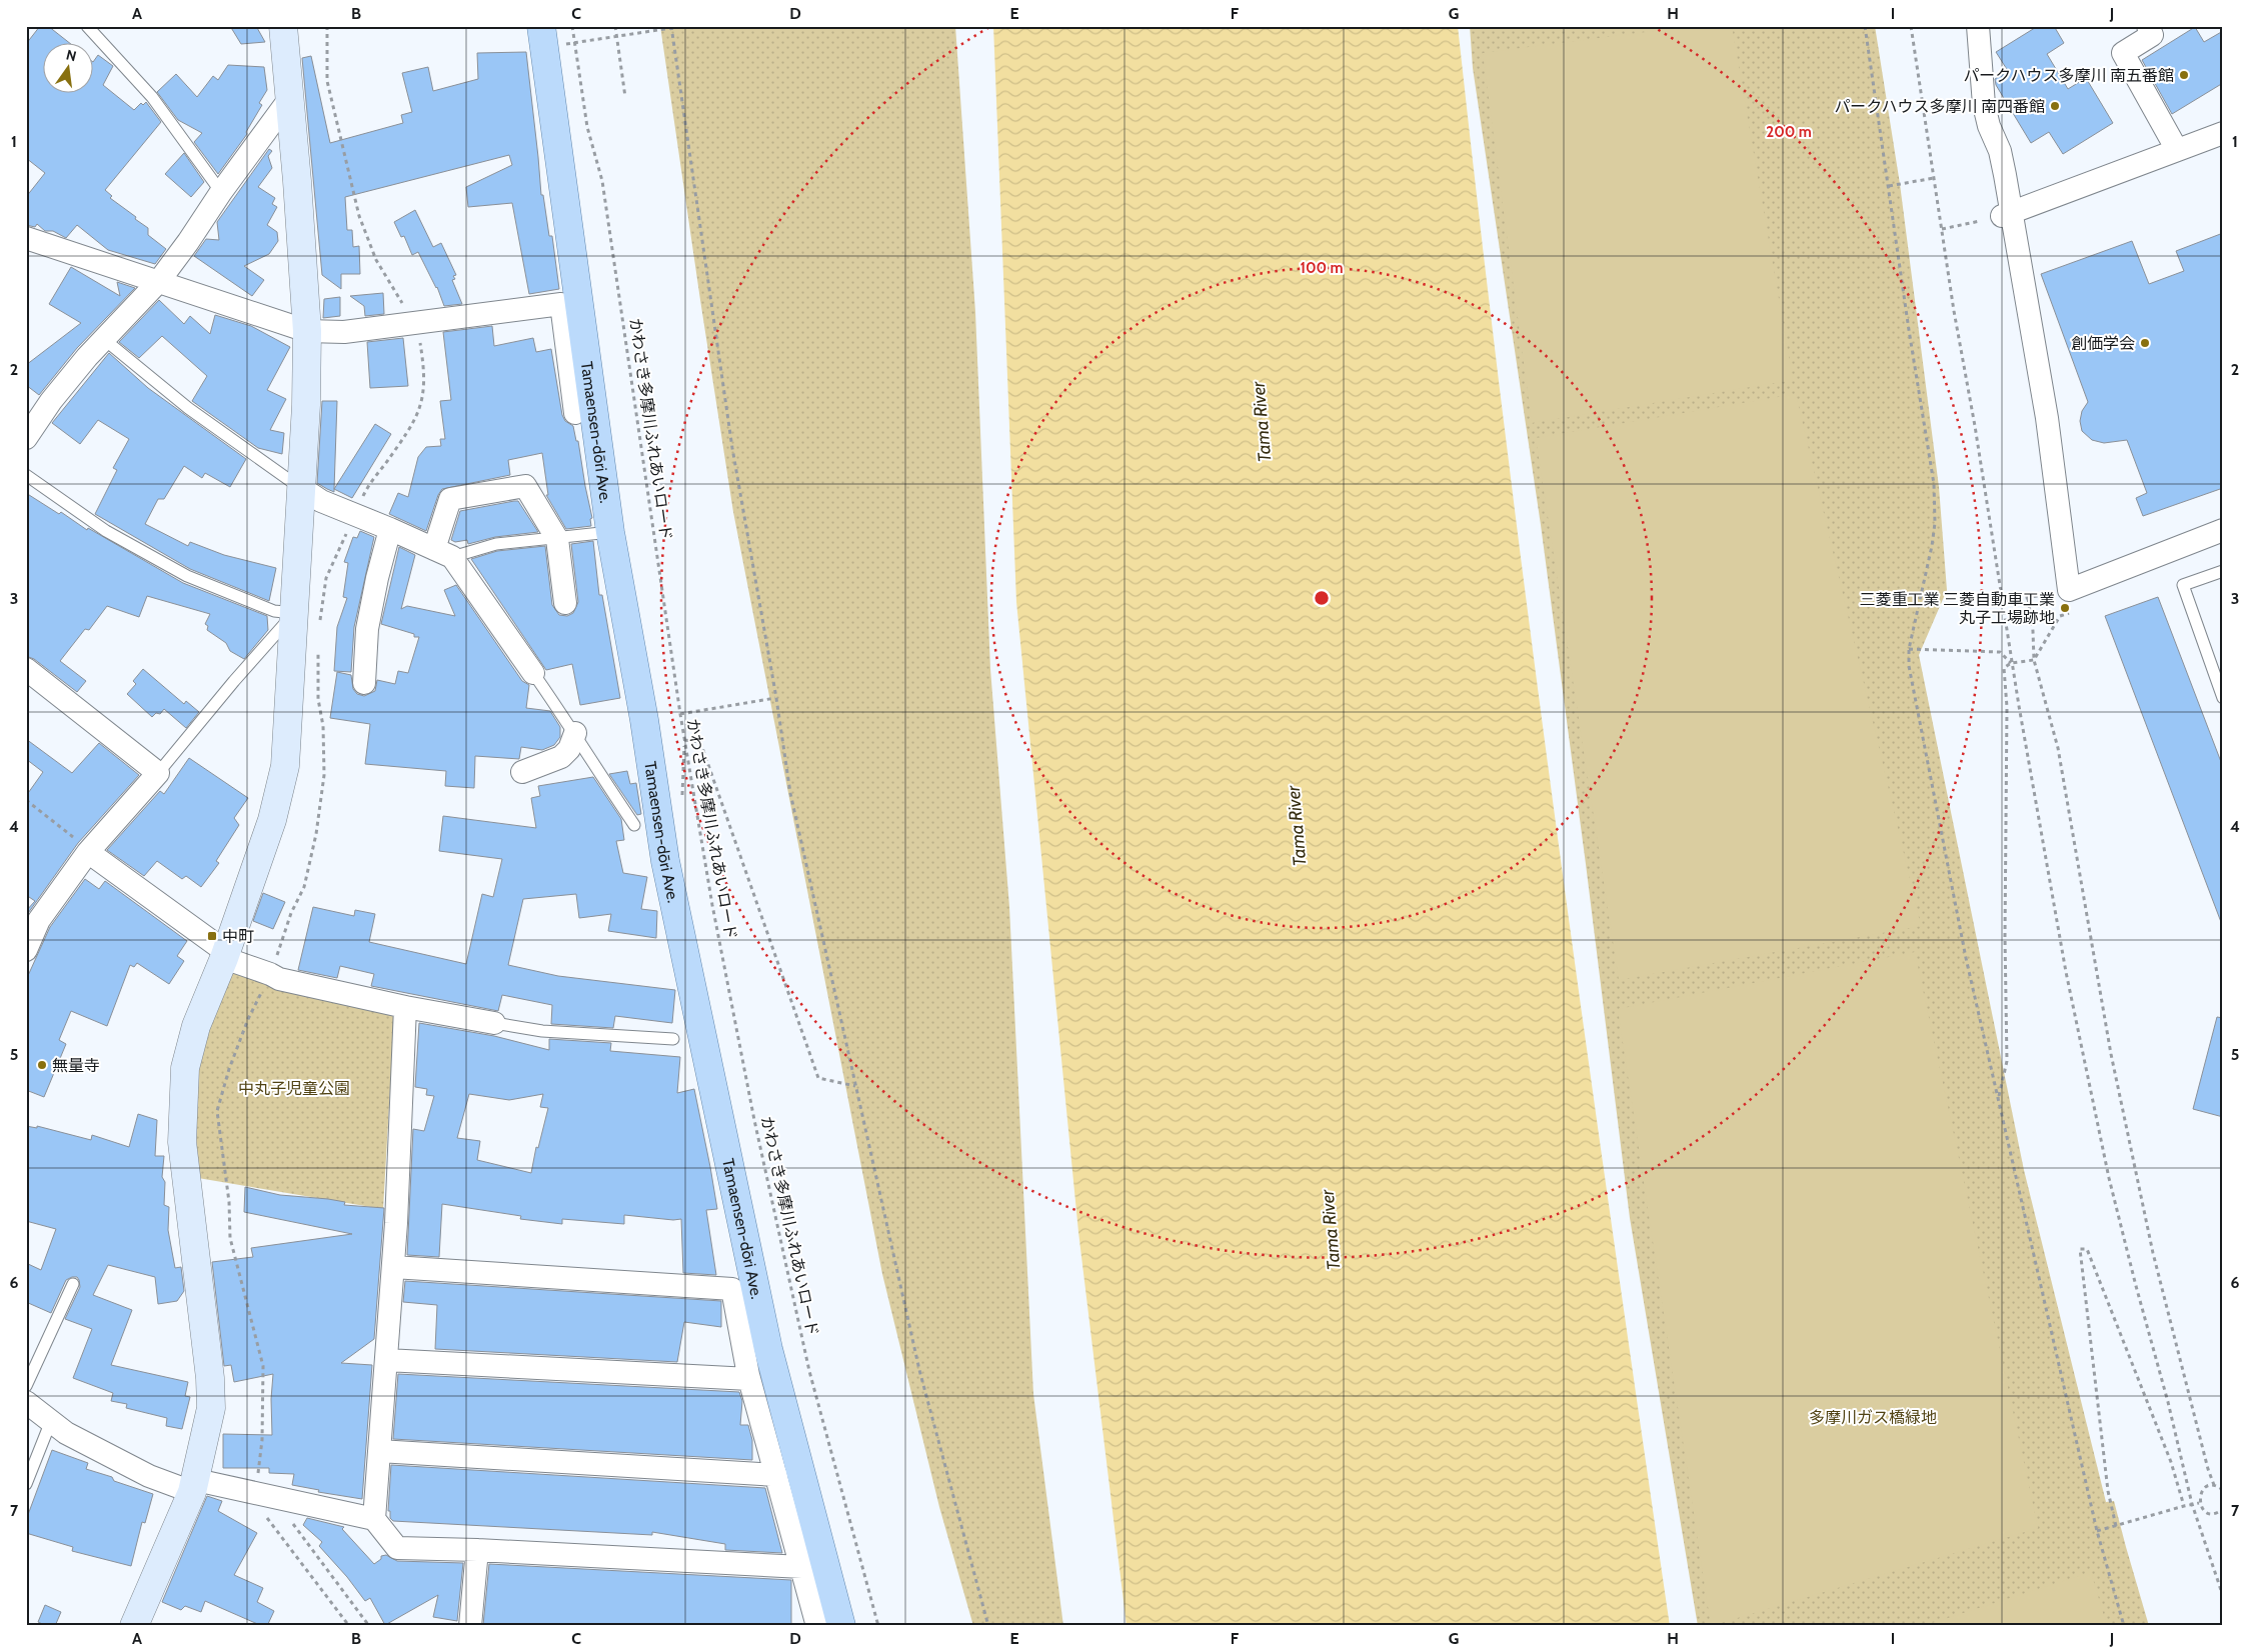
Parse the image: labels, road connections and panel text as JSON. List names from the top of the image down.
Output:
{
  "streets": {
    "main road": ["Tamaensen-dōri Ave."],
    "path": ["かわさき多摩川ふれあいロード"]
  },
  "water": ["Tama River"],
  "parks": ["中丸子児童公園", "多摩川ガス橋緑地"],
  "places": {
    "other": [
      "パークハウス多摩川 南五番館",
      "パークハウス多摩川 南四番館",
      "創価学会",
      "三菱重工業 三菱自動車工業 丸子工場跡地",
      "無量寺"
    ],
    "transit": ["中町"]
  },
  "north": "top",
  "grid": {
    "columns": [
      "A",
      "B",
      "C",
      "D",
      "E",
      "F",
      "G",
      "H",
      "I",
      "J"
    ],
    "rows": [
      "1",
      "2",
      "3",
      "4",
      "5",
      "6",
      "7"
    ]
  },
  "rings": ["200 m", "100 m"]
}
